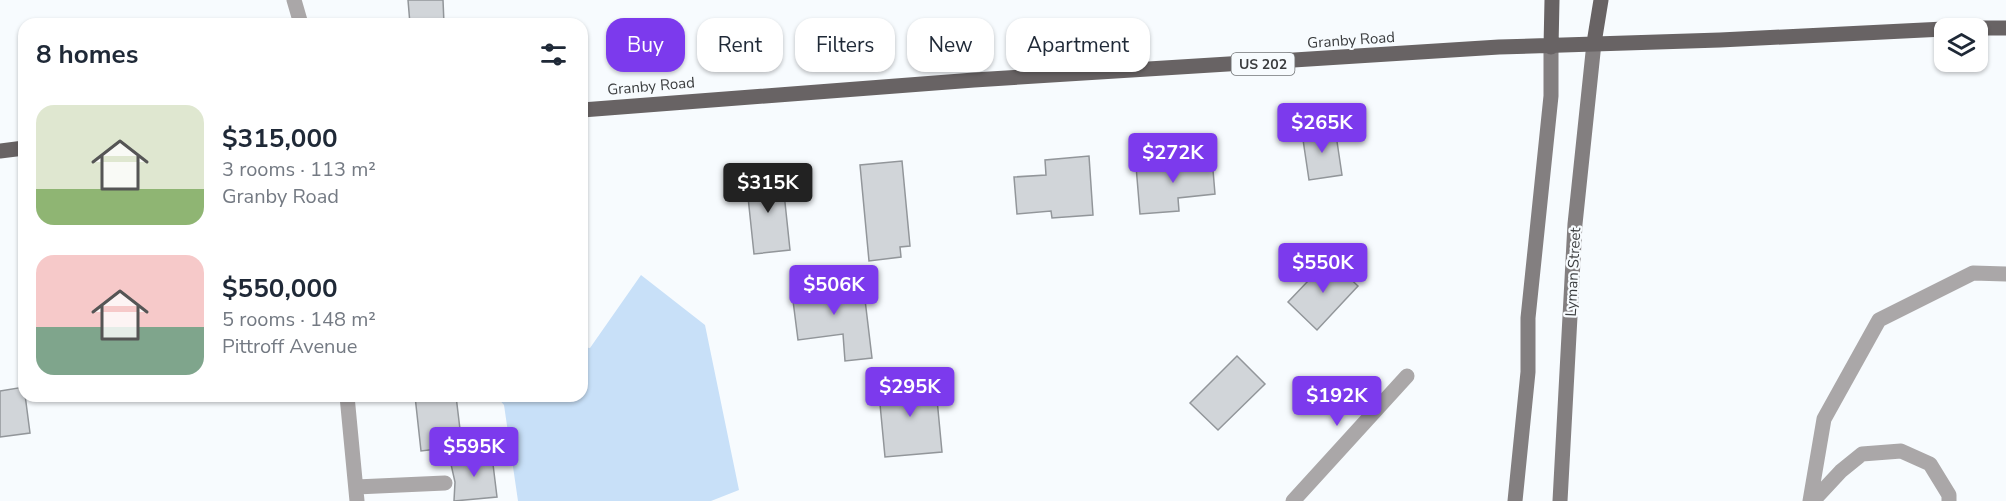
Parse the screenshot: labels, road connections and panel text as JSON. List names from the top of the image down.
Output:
{
  "streets": {
    "main road": ["Granby Road", "US 202", "Lyman Street"]
  },
  "crossings": [
    ["Granby Road", "Lyman Street"]
  ],
  "page": {
    "chip": [
      "Buy",
      "Rent",
      "Filters",
      "New",
      "Apartment"
    ],
    "heading": "8 homes",
    "list": [
      {
        "name": "$315,000",
        "note": "3 rooms · 113 m² · Granby Road"
      },
      {
        "name": "$550,000",
        "note": "5 rooms · 148 m² · Pittroff Avenue"
      }
    ],
    "price": [
      "$265K",
      "$272K",
      "$315K",
      "$550K",
      "$506K",
      "$295K",
      "$192K",
      "$595K"
    ]
  }
}
